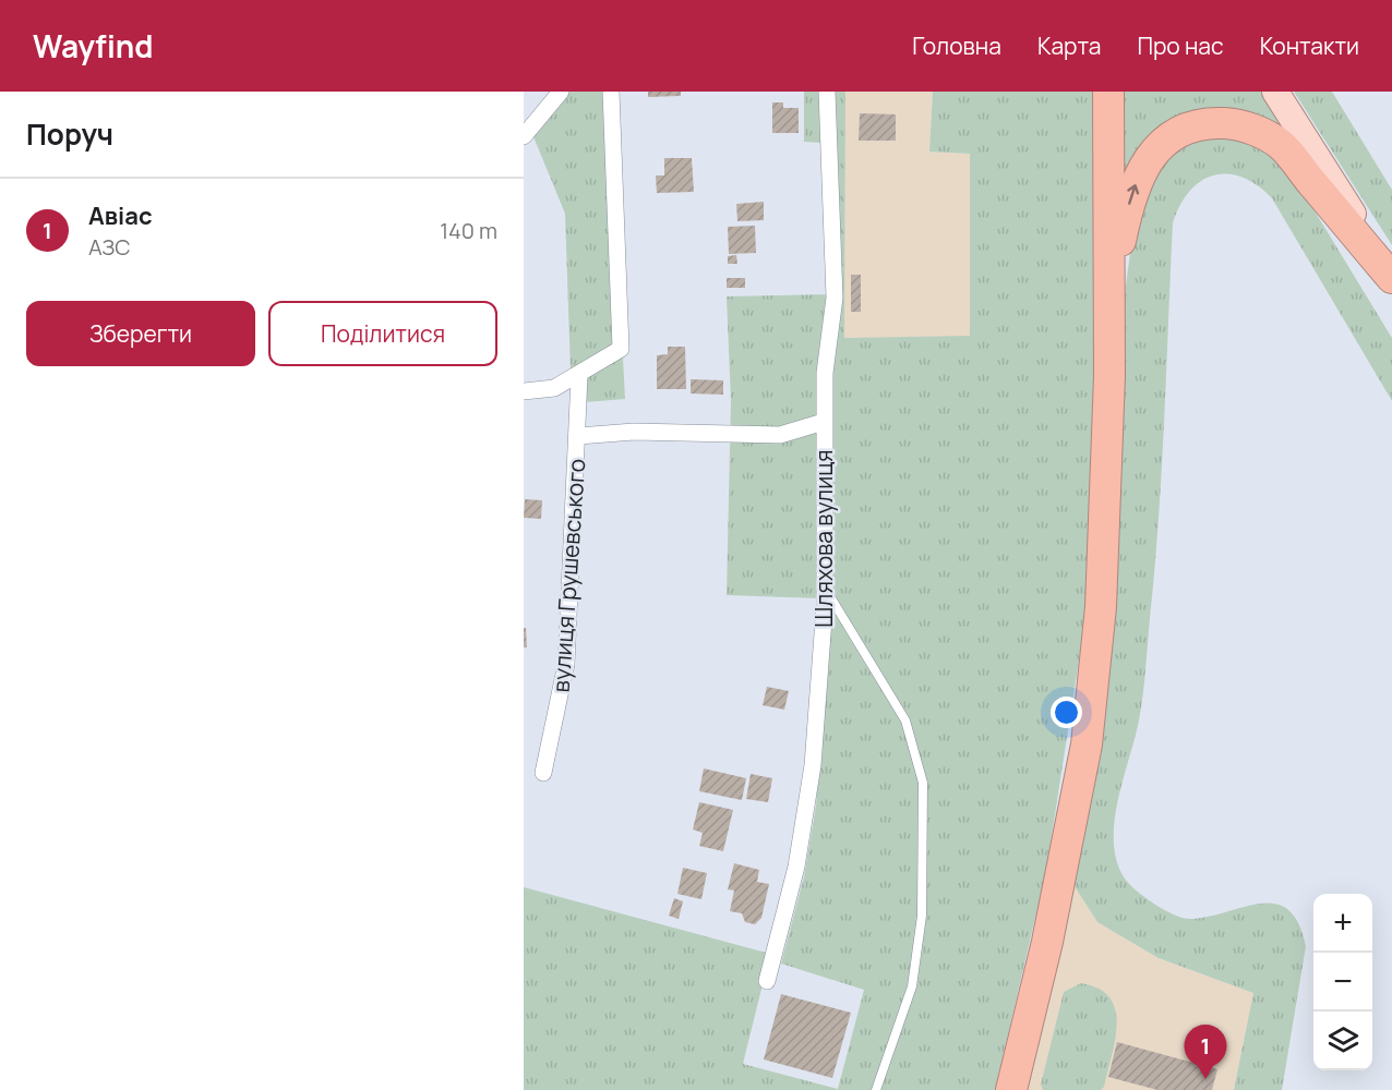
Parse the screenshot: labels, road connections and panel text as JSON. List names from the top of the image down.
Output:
{
  "streets": {
    "street": ["Шляхова вулиця", "вулиця Грушевського"]
  },
  "page": {
    "header": "Wayfind",
    "nav": [
      "Головна",
      "Карта",
      "Про нас",
      "Контакти"
    ],
    "heading": "Поруч",
    "list": [
      {
        "mark": "1",
        "name": "Авіас",
        "note": "АЗС",
        "value": "140 m"
      }
    ],
    "buttons": ["Зберегти", "Поділитися"],
    "map_buttons": ["+", "−"],
    "pins": "1"
  }
}
